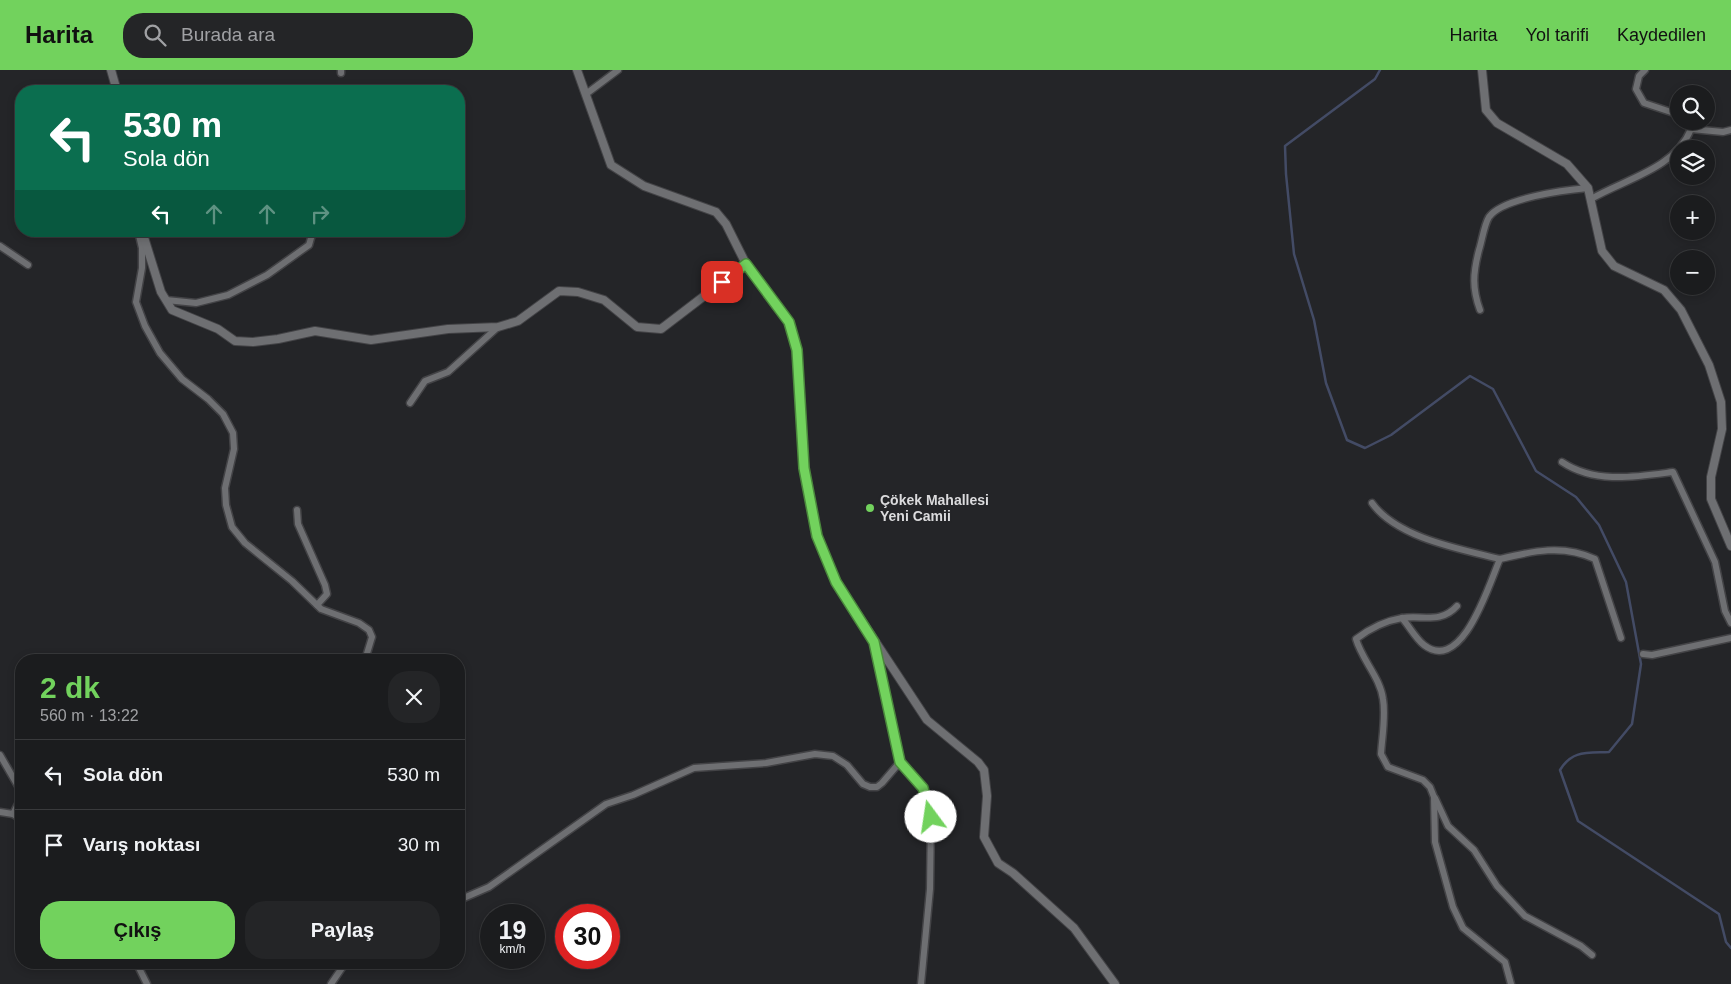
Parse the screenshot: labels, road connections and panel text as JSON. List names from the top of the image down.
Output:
{
  "places": ["Çökek Mahallesi Yeni Camii"],
  "page": {
    "header": "Harita",
    "search": "Burada ara",
    "nav": ["Harita", "Yol tarifi", "Kaydedilen"],
    "map_buttons": ["+", "−"],
    "turn": ["530 m", "Sola dön"],
    "heading": ["2 dk", "560 m · 13:22"],
    "list": [
      {
        "name": "Sola dön",
        "value": "530 m"
      },
      {
        "name": "Varış noktası",
        "value": "30 m"
      }
    ],
    "buttons": ["Çıkış", "Paylaş"],
    "speed": "19 km/h",
    "limit": "30"
  }
}
